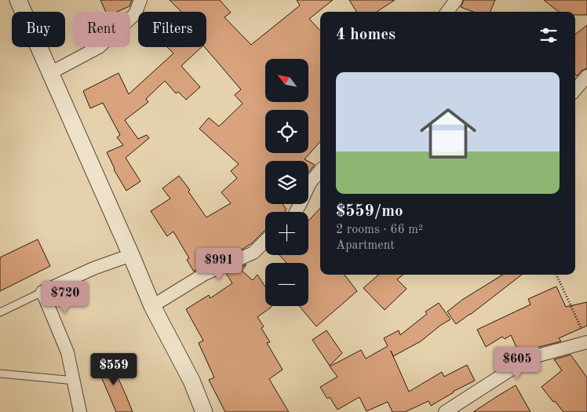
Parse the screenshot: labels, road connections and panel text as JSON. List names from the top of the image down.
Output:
{
  "north": "top left",
  "page": {
    "chip": ["Buy", "Rent", "Filters"],
    "heading": "4 homes",
    "map_buttons": ["+", "−"],
    "list": [
      {
        "name": "$559/mo",
        "note": "2 rooms · 66 m² · Apartment"
      }
    ],
    "price": [
      "$991",
      "$720",
      "$605",
      "$559"
    ]
  }
}
